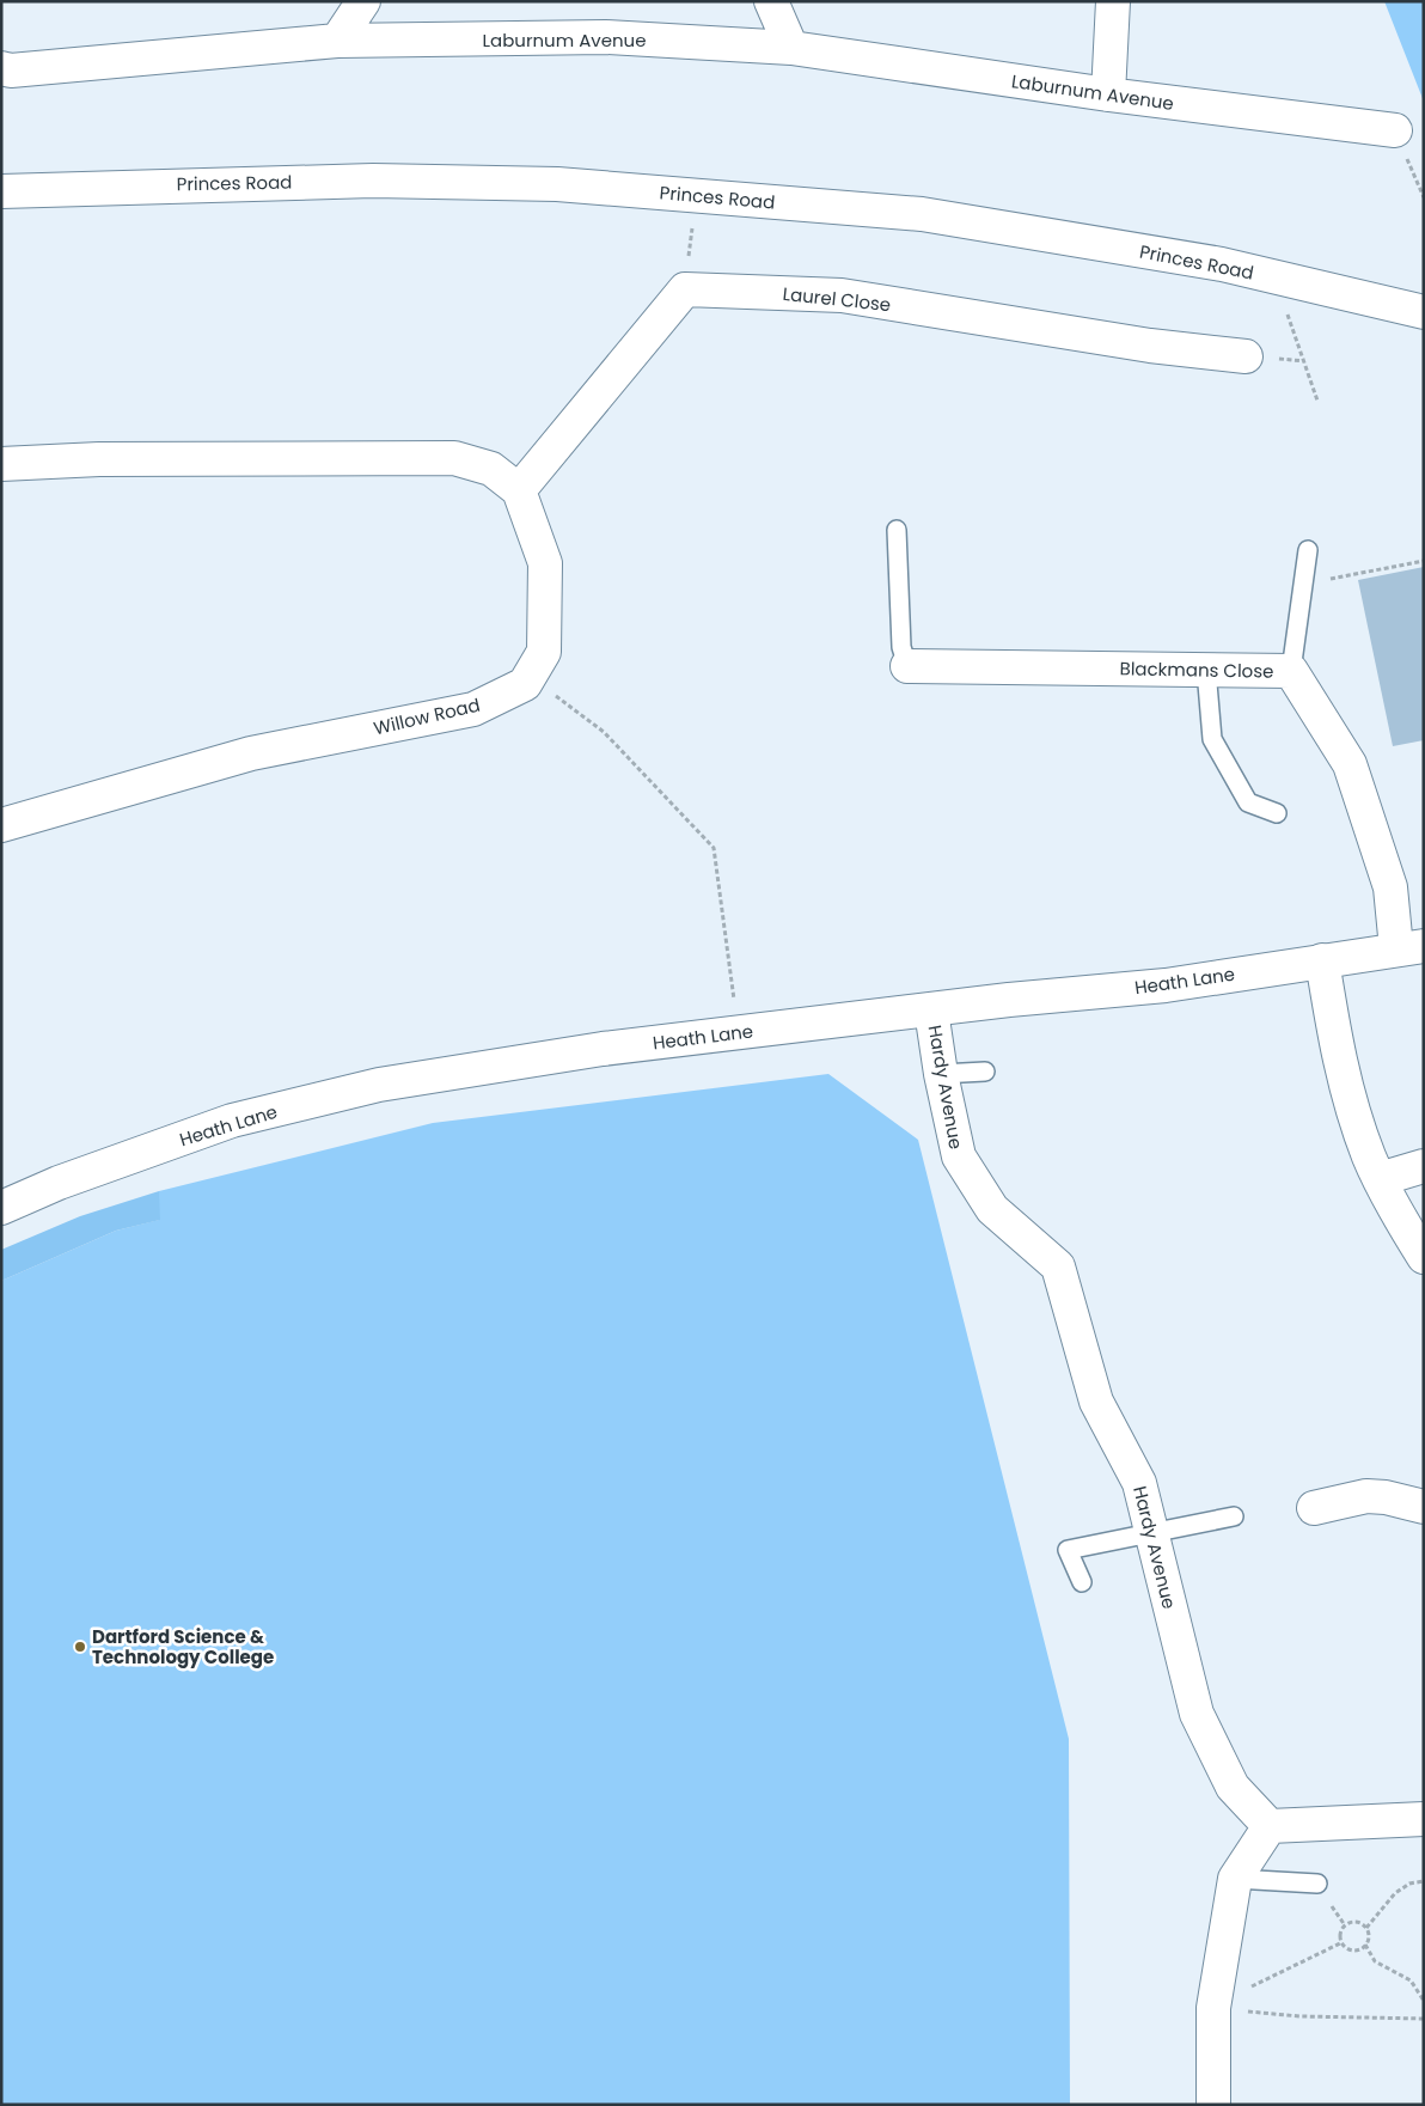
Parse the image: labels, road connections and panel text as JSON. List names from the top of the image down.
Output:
{
  "streets": {
    "street": [
      "Laburnum Avenue",
      "Princes Road",
      "Laurel Close",
      "Blackmans Close",
      "Willow Road",
      "Heath Lane",
      "Hardy Avenue"
    ]
  },
  "crossings": [
    ["Laurel Close", "Willow Road"],
    ["Blackmans Close", "Heath Lane"],
    ["Heath Lane", "Hardy Avenue"]
  ],
  "places": ["Dartford Science & Technology College"]
}
